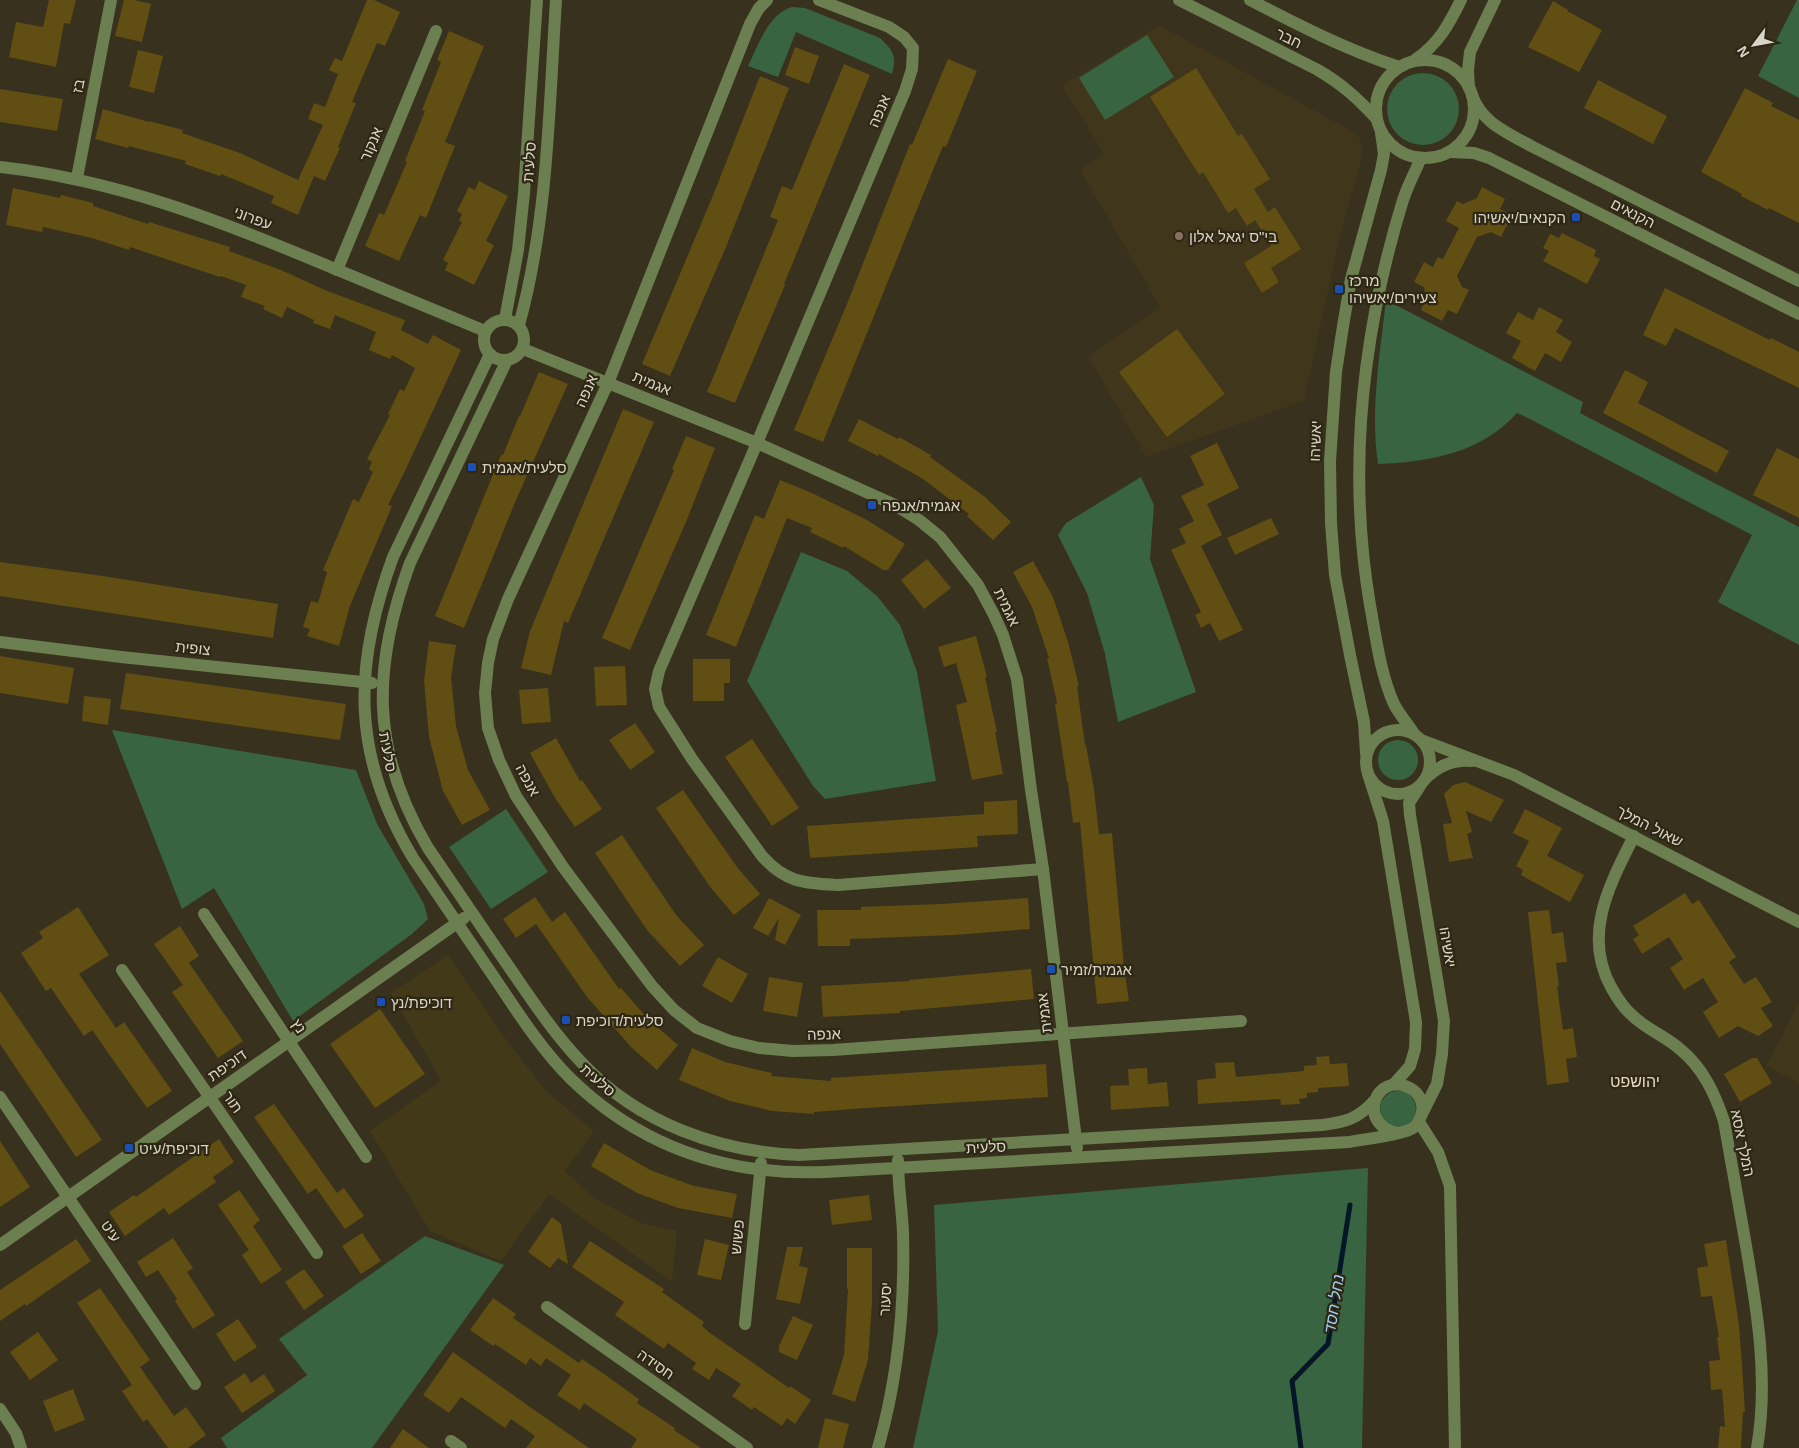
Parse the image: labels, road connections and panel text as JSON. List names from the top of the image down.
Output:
{
  "streets": {
    "street": [
      "חבר",
      "בז",
      "אנפה",
      "אנקור",
      "סלעית",
      "הקנאים",
      "עפרוני",
      "אגמית",
      "יאשיהו",
      "צופית",
      "שאול המלך",
      "נץ",
      "דוכיפת",
      "תור",
      "המלך אסא",
      "עיט",
      "פשוש",
      "יסעור",
      "חסידה"
    ]
  },
  "crossings": [
    ["חבר", "הקנאים"],
    ["חבר", "יאשיהו"],
    ["בז", "עפרוני"],
    ["אנפה", "אגמית"],
    ["אנקור", "עפרוני"],
    ["סלעית", "עפרוני"],
    ["סלעית", "אגמית"],
    ["סלעית", "יאשיהו"],
    ["סלעית", "צופית"],
    ["סלעית", "דוכיפת"],
    ["סלעית", "פשוש"],
    ["סלעית", "יסעור"],
    ["הקנאים", "יאשיהו"],
    ["עפרוני", "אגמית"],
    ["יאשיהו", "שאול המלך"],
    ["שאול המלך", "המלך אסא"],
    ["נץ", "דוכיפת"],
    ["דוכיפת", "תור"],
    ["דוכיפת", "עיט"]
  ],
  "districts": ["יהושפט"],
  "water": ["נחל חסד"],
  "places": {
    "transit": [
      "הקנאים/יאשיהו",
      "מרכז צעירים/יאשיהו",
      "סלעית/אגמית",
      "אגמית/אנפה",
      "אגמית/זמיר",
      "דוכיפת/נץ",
      "סלעית/דוכיפת",
      "דוכיפת/עיט"
    ],
    "other": ["בי\"ס יגאל אלון"]
  },
  "north": "bottom left"
}
